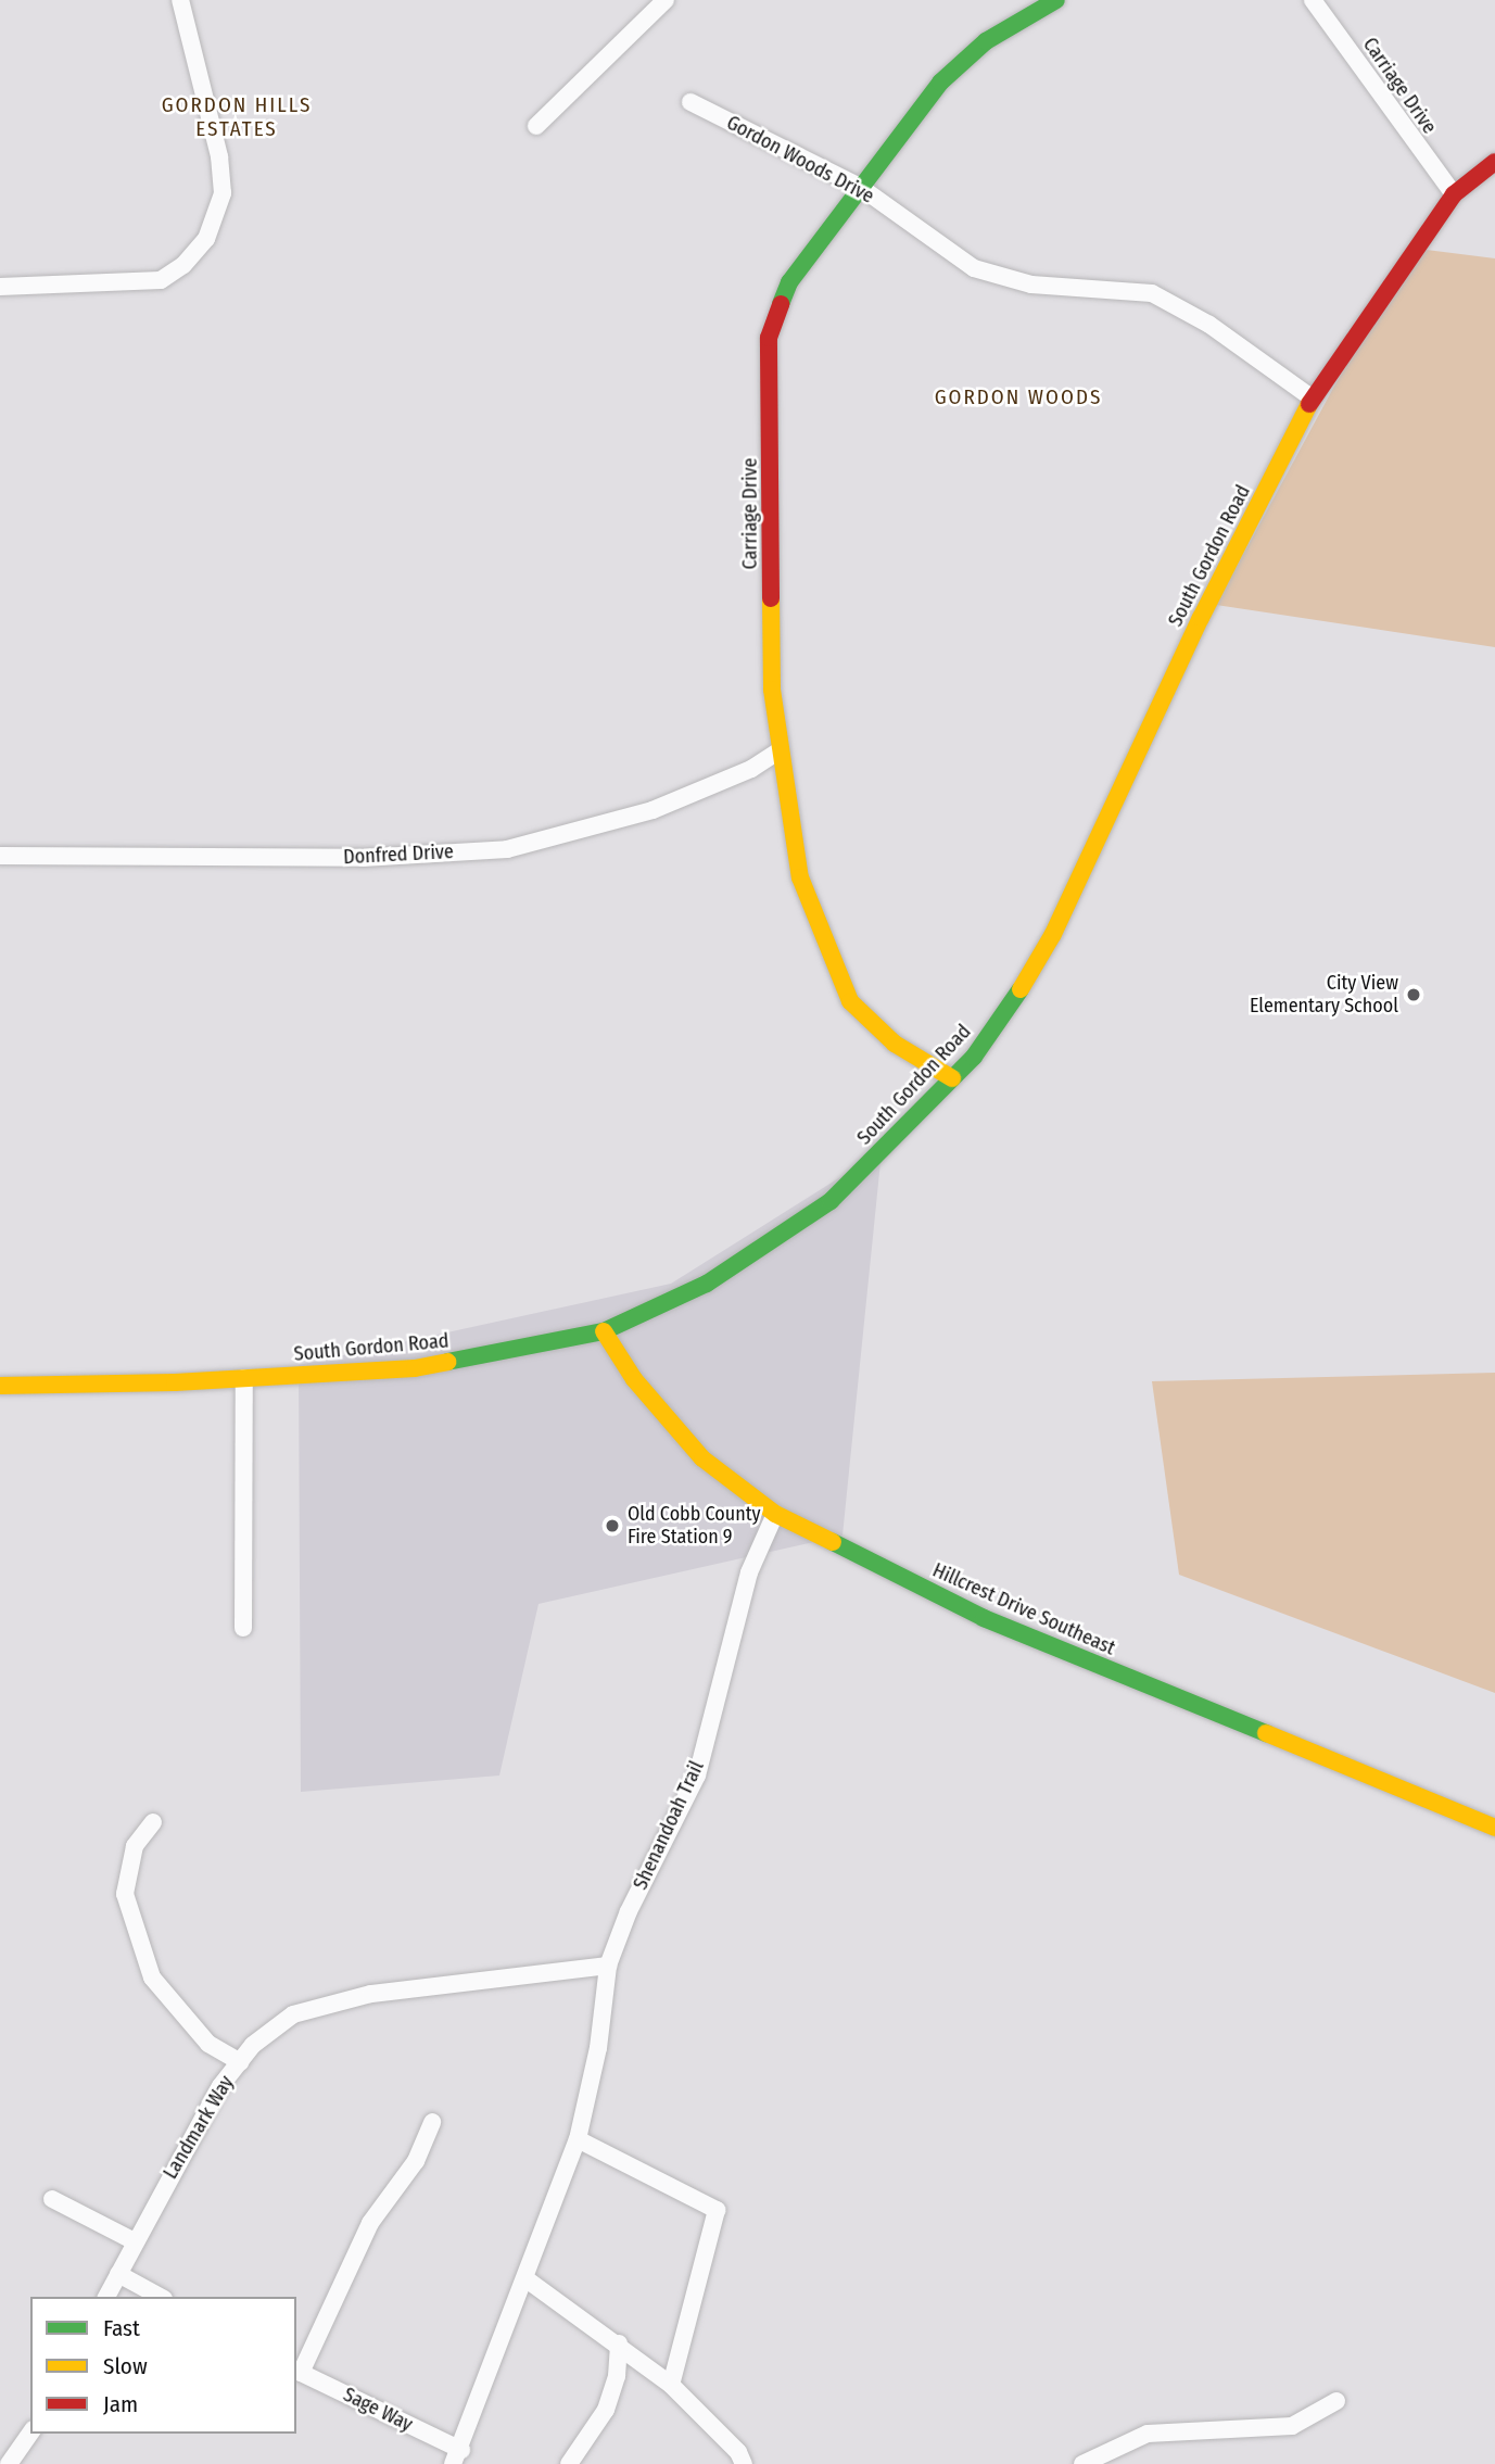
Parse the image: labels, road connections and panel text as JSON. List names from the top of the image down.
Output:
{
  "streets": {
    "street": [
      "Carriage Drive",
      "Gordon Woods Drive",
      "South Gordon Road",
      "Donfred Drive",
      "Hillcrest Drive Southeast",
      "Shenandoah Trail",
      "Landmark Way",
      "Sage Way"
    ]
  },
  "crossings": [
    ["Carriage Drive", "Gordon Woods Drive"],
    ["Carriage Drive", "South Gordon Road"],
    ["Carriage Drive", "Donfred Drive"],
    ["Gordon Woods Drive", "South Gordon Road"],
    ["South Gordon Road", "Hillcrest Drive Southeast"],
    ["Hillcrest Drive Southeast", "Shenandoah Trail"],
    ["Shenandoah Trail", "Landmark Way"],
    ["Shenandoah Trail", "Sage Way"]
  ],
  "districts": ["GORDON HILLS ESTATES", "GORDON WOODS"],
  "places": ["City View Elementary School", "Old Cobb County Fire Station 9"],
  "legend": ["Fast", "Slow", "Jam"]
}
